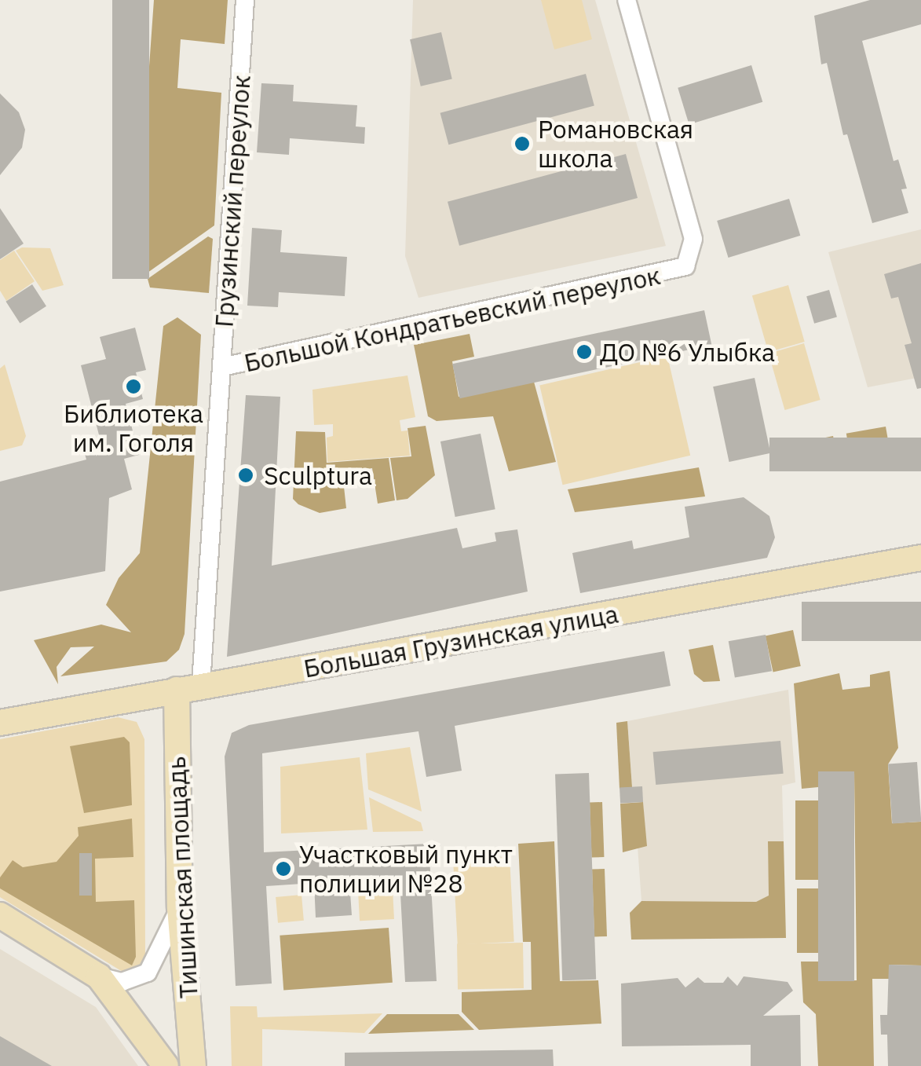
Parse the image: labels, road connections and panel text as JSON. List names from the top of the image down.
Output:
{
  "streets": {
    "main road": ["Большая Грузинская улица", "Тишинская площадь"],
    "street": ["Грузинский переулок", "Большой Кондратьевский переулок"]
  },
  "crossings": [
    ["Грузинский переулок", "Большой Кондратьевский переулок"],
    ["Грузинский переулок", "Большая Грузинская улица"],
    ["Грузинский переулок", "Тишинская площадь"],
    ["Большая Грузинская улица", "Тишинская площадь"]
  ],
  "places": [
    "Романовская школа",
    "ДО №6 Улыбка",
    "Библиотека им. Гоголя",
    "Sculptura",
    "Участковый пункт полиции №28"
  ]
}
